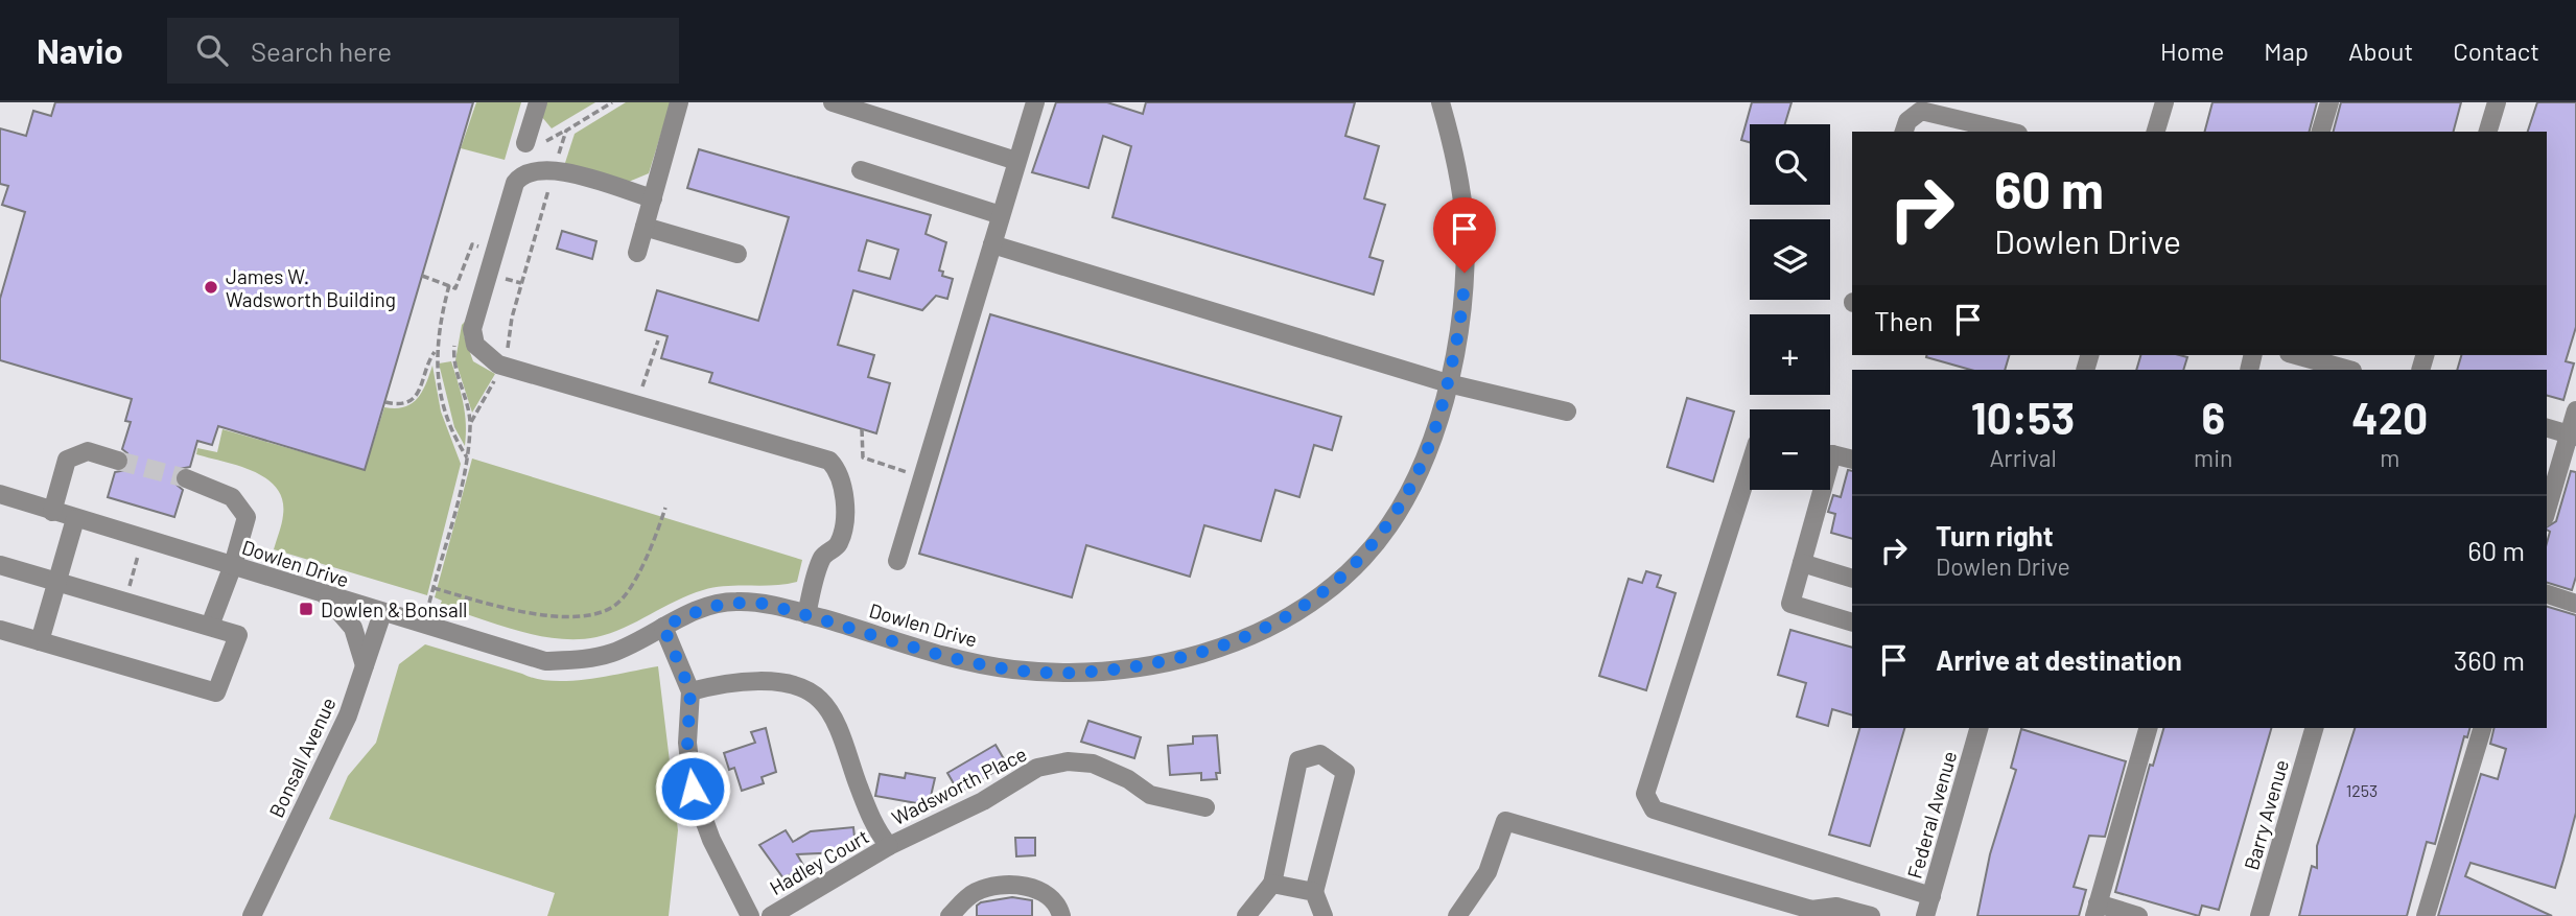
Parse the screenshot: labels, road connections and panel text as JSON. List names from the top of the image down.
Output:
{
  "streets": {
    "street": [
      "Dowlen Drive",
      "Bonsall Avenue",
      "Wadsworth Place",
      "Federal Avenue",
      "Barry Avenue",
      "Hadley Court"
    ]
  },
  "crossings": [
    ["Dowlen Drive", "Bonsall Avenue"],
    ["Wadsworth Place", "Hadley Court"]
  ],
  "places": {
    "other": ["James W. Wadsworth Building"],
    "transit": ["Dowlen & Bonsall"]
  },
  "house_numbers": ["1253"],
  "page": {
    "header": "Navio",
    "search": "Search here",
    "nav": [
      "Home",
      "Map",
      "About",
      "Contact"
    ],
    "map_buttons": ["+", "−"],
    "turn": ["60 m", "Dowlen Drive"],
    "then": "Then",
    "eta": [
      "10:53",
      "Arrival",
      "6",
      "min",
      "420",
      "m"
    ],
    "list": [
      {
        "name": "Turn right",
        "note": "Dowlen Drive",
        "value": "60 m"
      },
      {
        "name": "Arrive at destination",
        "value": "360 m"
      }
    ]
  }
}
